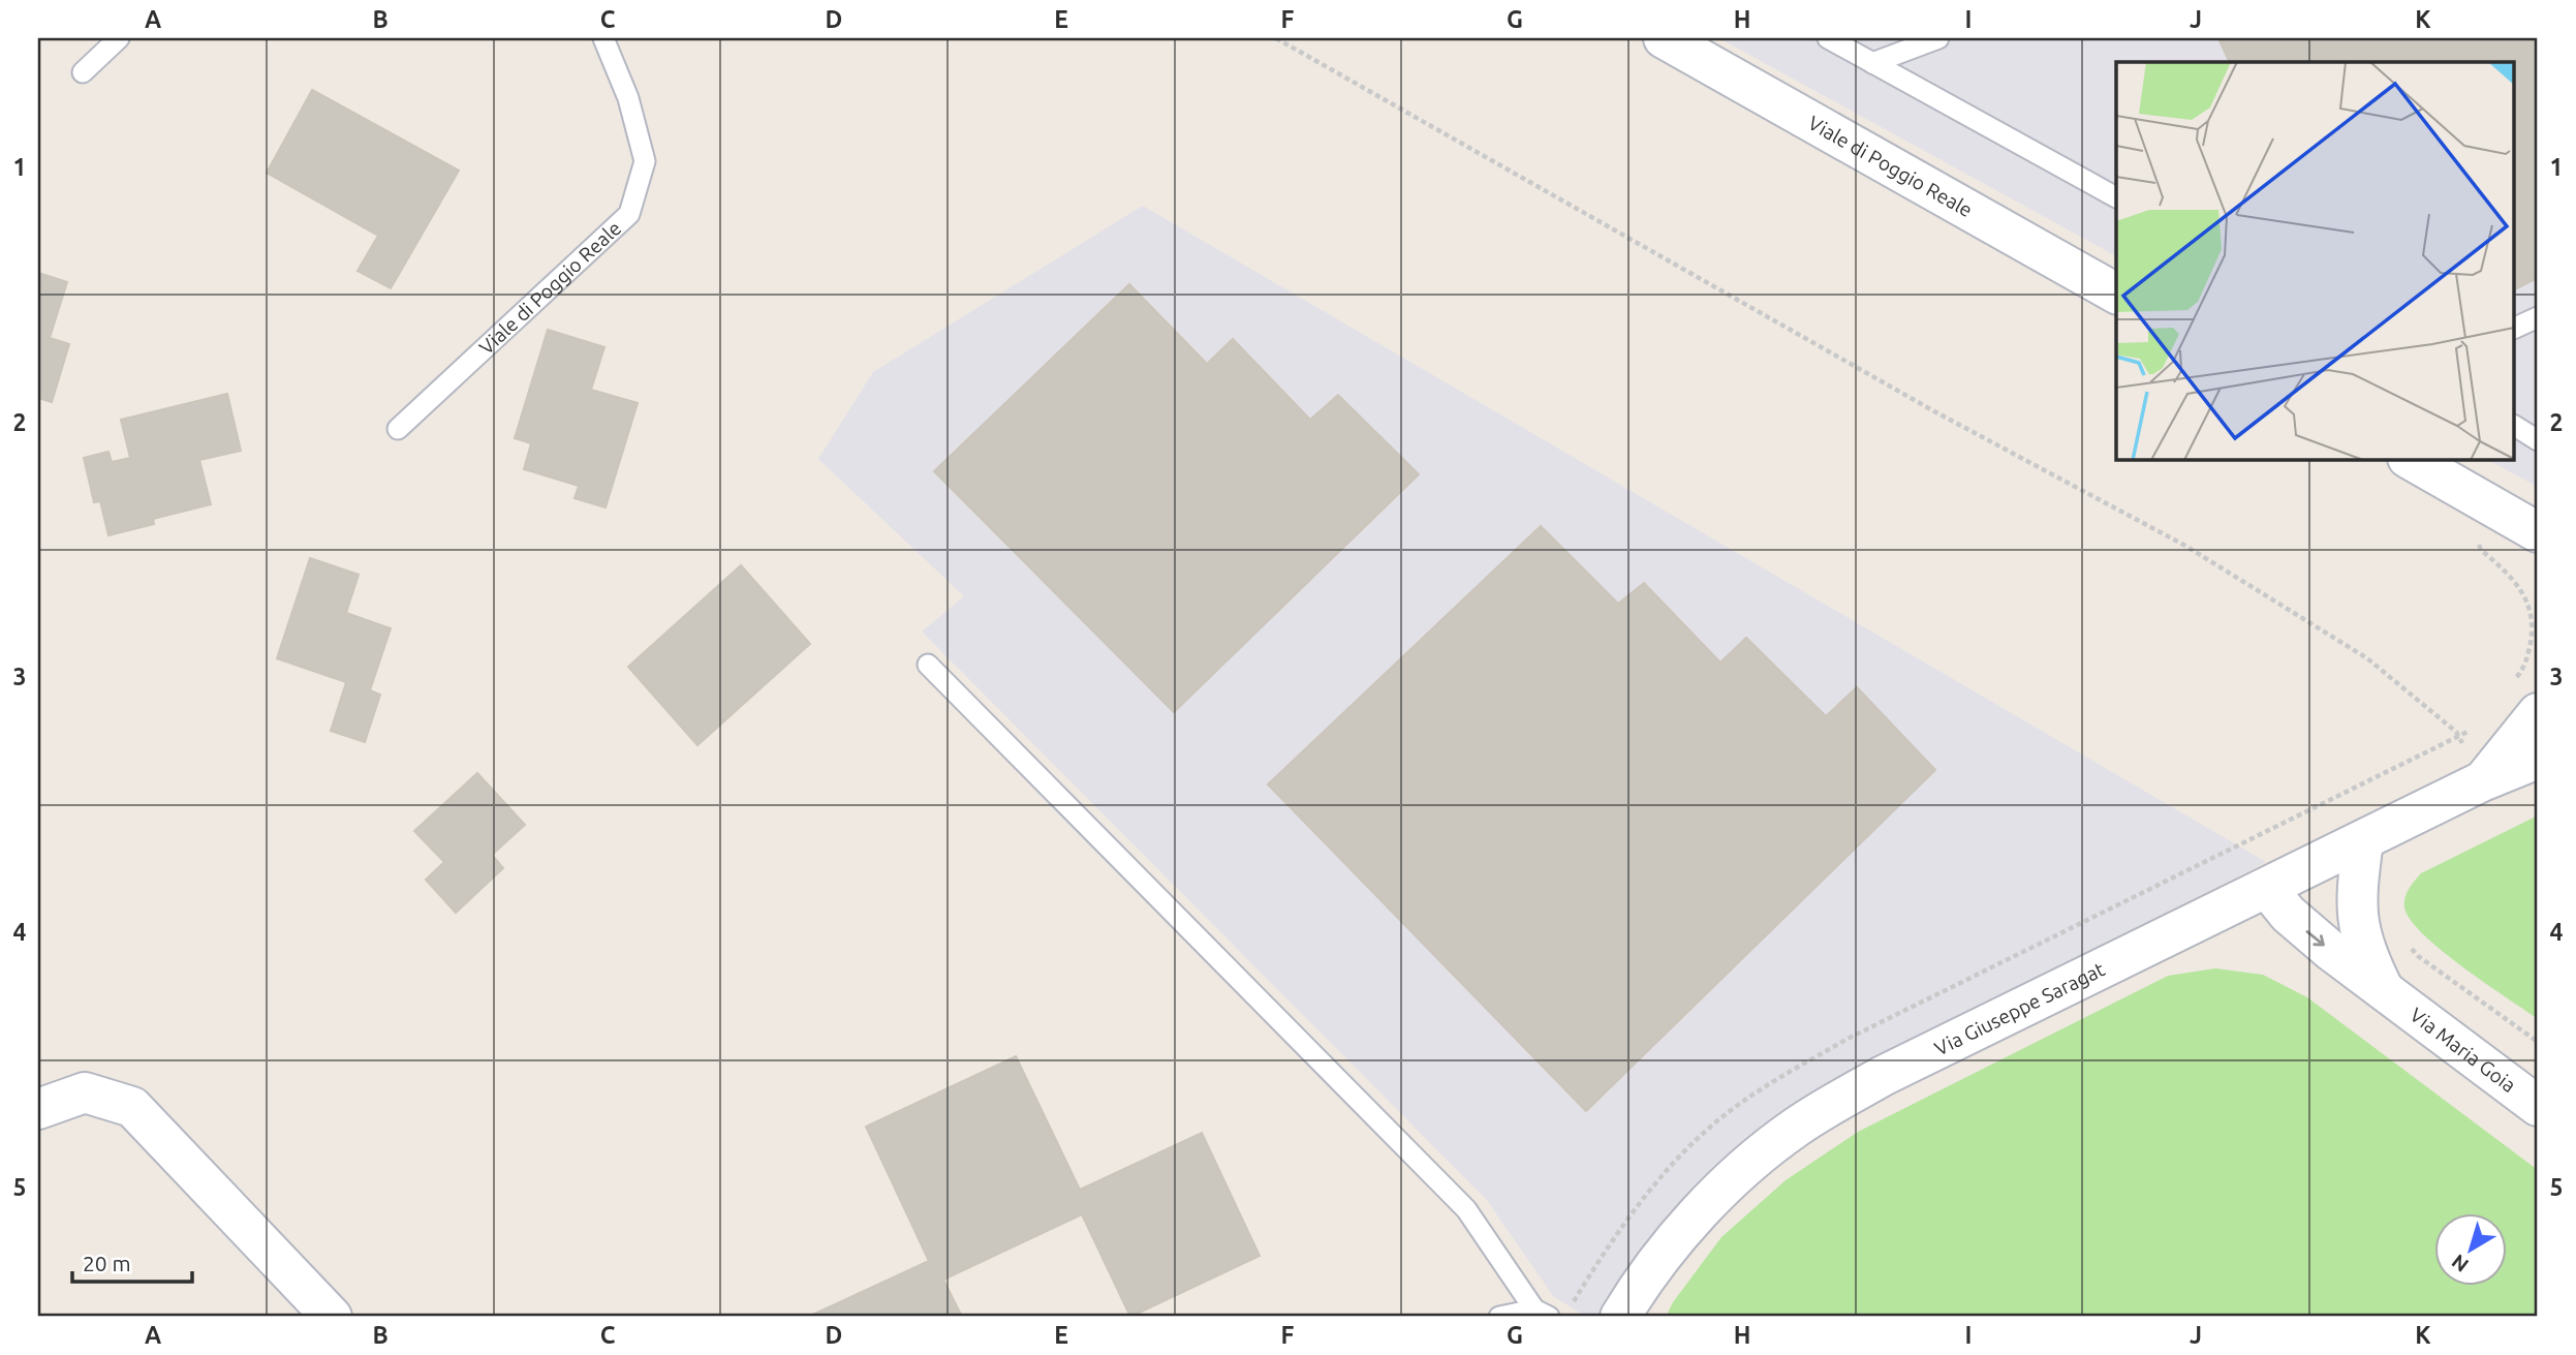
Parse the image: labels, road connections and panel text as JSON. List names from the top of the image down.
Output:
{
  "streets": {
    "street": ["Viale di Poggio Reale", "Via Giuseppe Saragat", "Via Maria Goia"]
  },
  "crossings": [
    ["Via Giuseppe Saragat", "Via Maria Goia"]
  ],
  "scale_bar": "20 m",
  "north": "bottom left",
  "grid": {
    "columns": [
      "A",
      "B",
      "C",
      "D",
      "E",
      "F",
      "G",
      "H",
      "I",
      "J",
      "K"
    ],
    "rows": [
      "1",
      "2",
      "3",
      "4",
      "5"
    ]
  }
}
